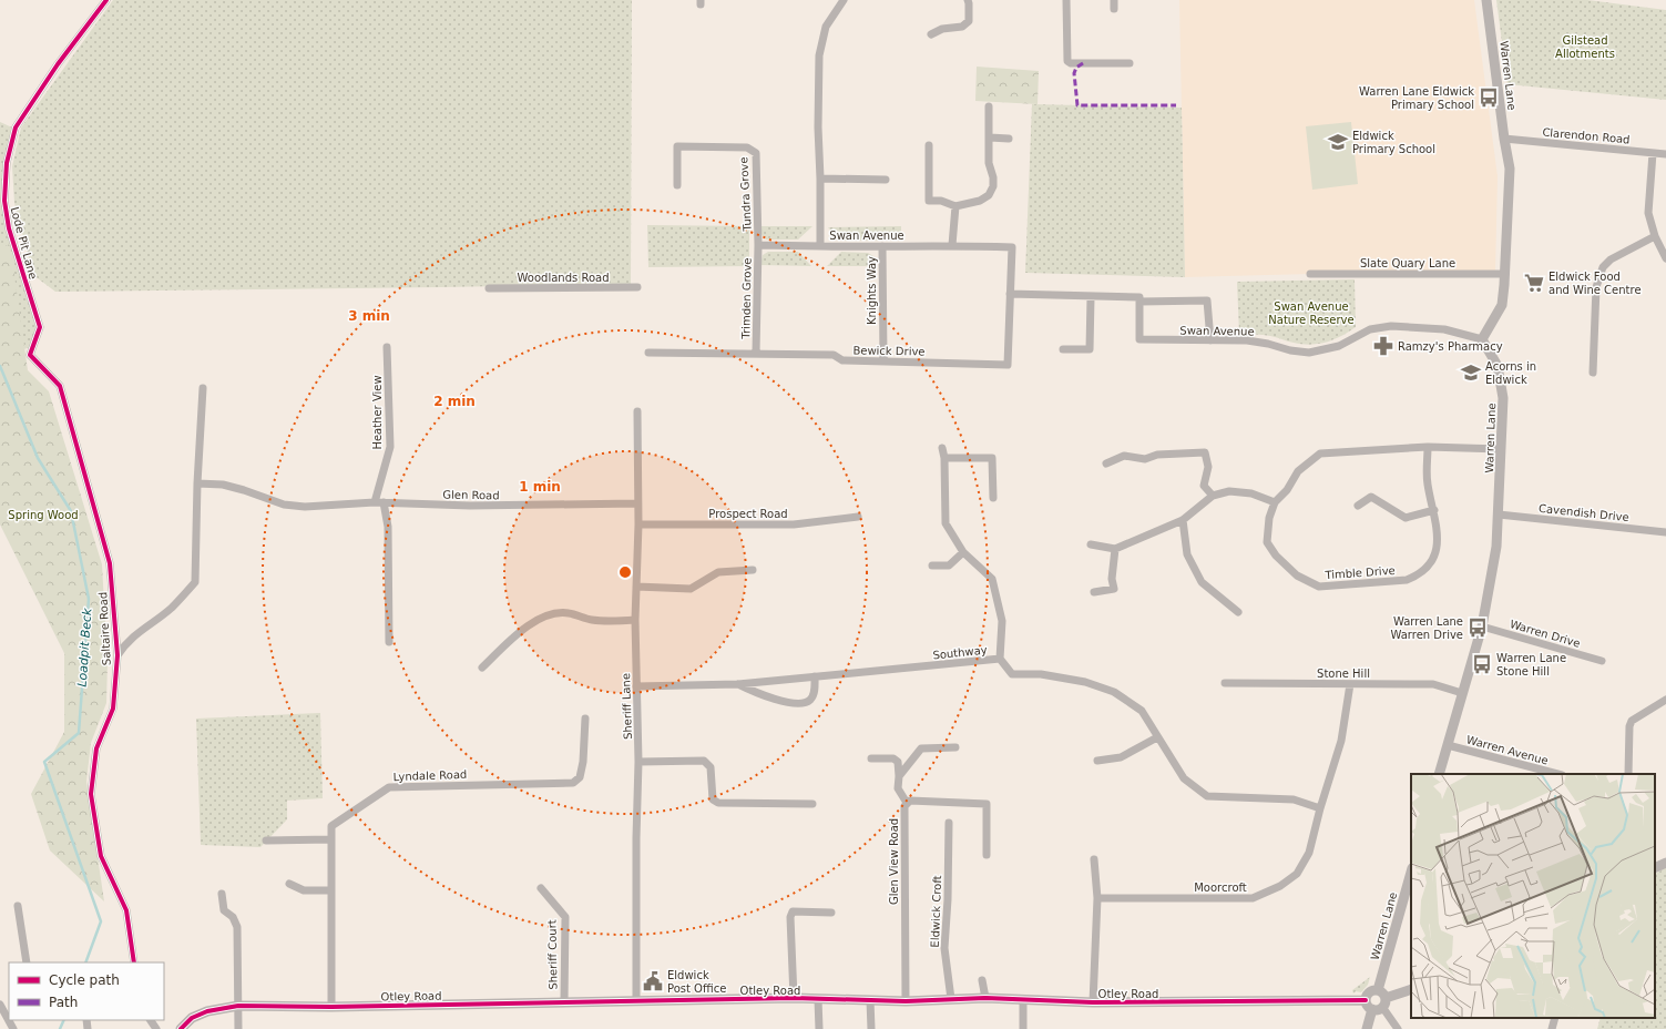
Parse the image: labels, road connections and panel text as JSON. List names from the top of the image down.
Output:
{
  "streets": {
    "street": [
      "Warren Lane",
      "Clarendon Road",
      "Tundra Grove",
      "Swan Avenue",
      "Lode Pit Lane",
      "Slate Quary Lane",
      "Woodlands Road",
      "Knights Way",
      "Trimden Grove",
      "Bewick Drive",
      "Heather View",
      "Glen Road",
      "Cavendish Drive",
      "Prospect Road",
      "Timble Drive",
      "Saltaire Road",
      "Warren Drive",
      "Southway",
      "Stone Hill",
      "Sheriff Lane",
      "Warren Avenue",
      "Lyndale Road",
      "Glen View Road",
      "Moorcroft",
      "Eldwick Croft",
      "Sheriff Court",
      "Otley Road"
    ]
  },
  "crossings": [
    ["Warren Lane", "Clarendon Road"],
    ["Warren Lane", "Swan Avenue"],
    ["Warren Lane", "Slate Quary Lane"],
    ["Warren Lane", "Cavendish Drive"],
    ["Warren Lane", "Timble Drive"],
    ["Warren Lane", "Warren Drive"],
    ["Warren Lane", "Stone Hill"],
    ["Warren Lane", "Warren Avenue"],
    ["Warren Lane", "Otley Road"],
    ["Tundra Grove", "Trimden Grove"],
    ["Swan Avenue", "Knights Way"],
    ["Swan Avenue", "Bewick Drive"],
    ["Lode Pit Lane", "Saltaire Road"],
    ["Knights Way", "Bewick Drive"],
    ["Trimden Grove", "Bewick Drive"],
    ["Heather View", "Glen Road"],
    ["Glen Road", "Sheriff Lane"],
    ["Prospect Road", "Sheriff Lane"],
    ["Southway", "Sheriff Lane"],
    ["Southway", "Moorcroft"],
    ["Stone Hill", "Moorcroft"],
    ["Sheriff Lane", "Otley Road"],
    ["Lyndale Road", "Otley Road"],
    ["Glen View Road", "Otley Road"],
    ["Eldwick Croft", "Otley Road"],
    ["Sheriff Court", "Otley Road"]
  ],
  "water": ["Loadpit Beck"],
  "parks": ["Gilstead Allotments", "Swan Avenue Nature Reserve", "Spring Wood"],
  "places": {
    "bus stop": ["Warren Lane Eldwick Primary School", "Warren Lane Warren Drive", "Warren Lane Stone Hill"],
    "school or university": ["Eldwick Primary School", "Acorns in Eldwick"],
    "supermarket": ["Eldwick Food and Wine Centre"],
    "pharmacy": ["Ramzy's Pharmacy"],
    "public building": ["Eldwick Post Office"]
  },
  "legend": ["Cycle path", "Path"],
  "rings": ["3 min", "2 min", "1 min"]
}
